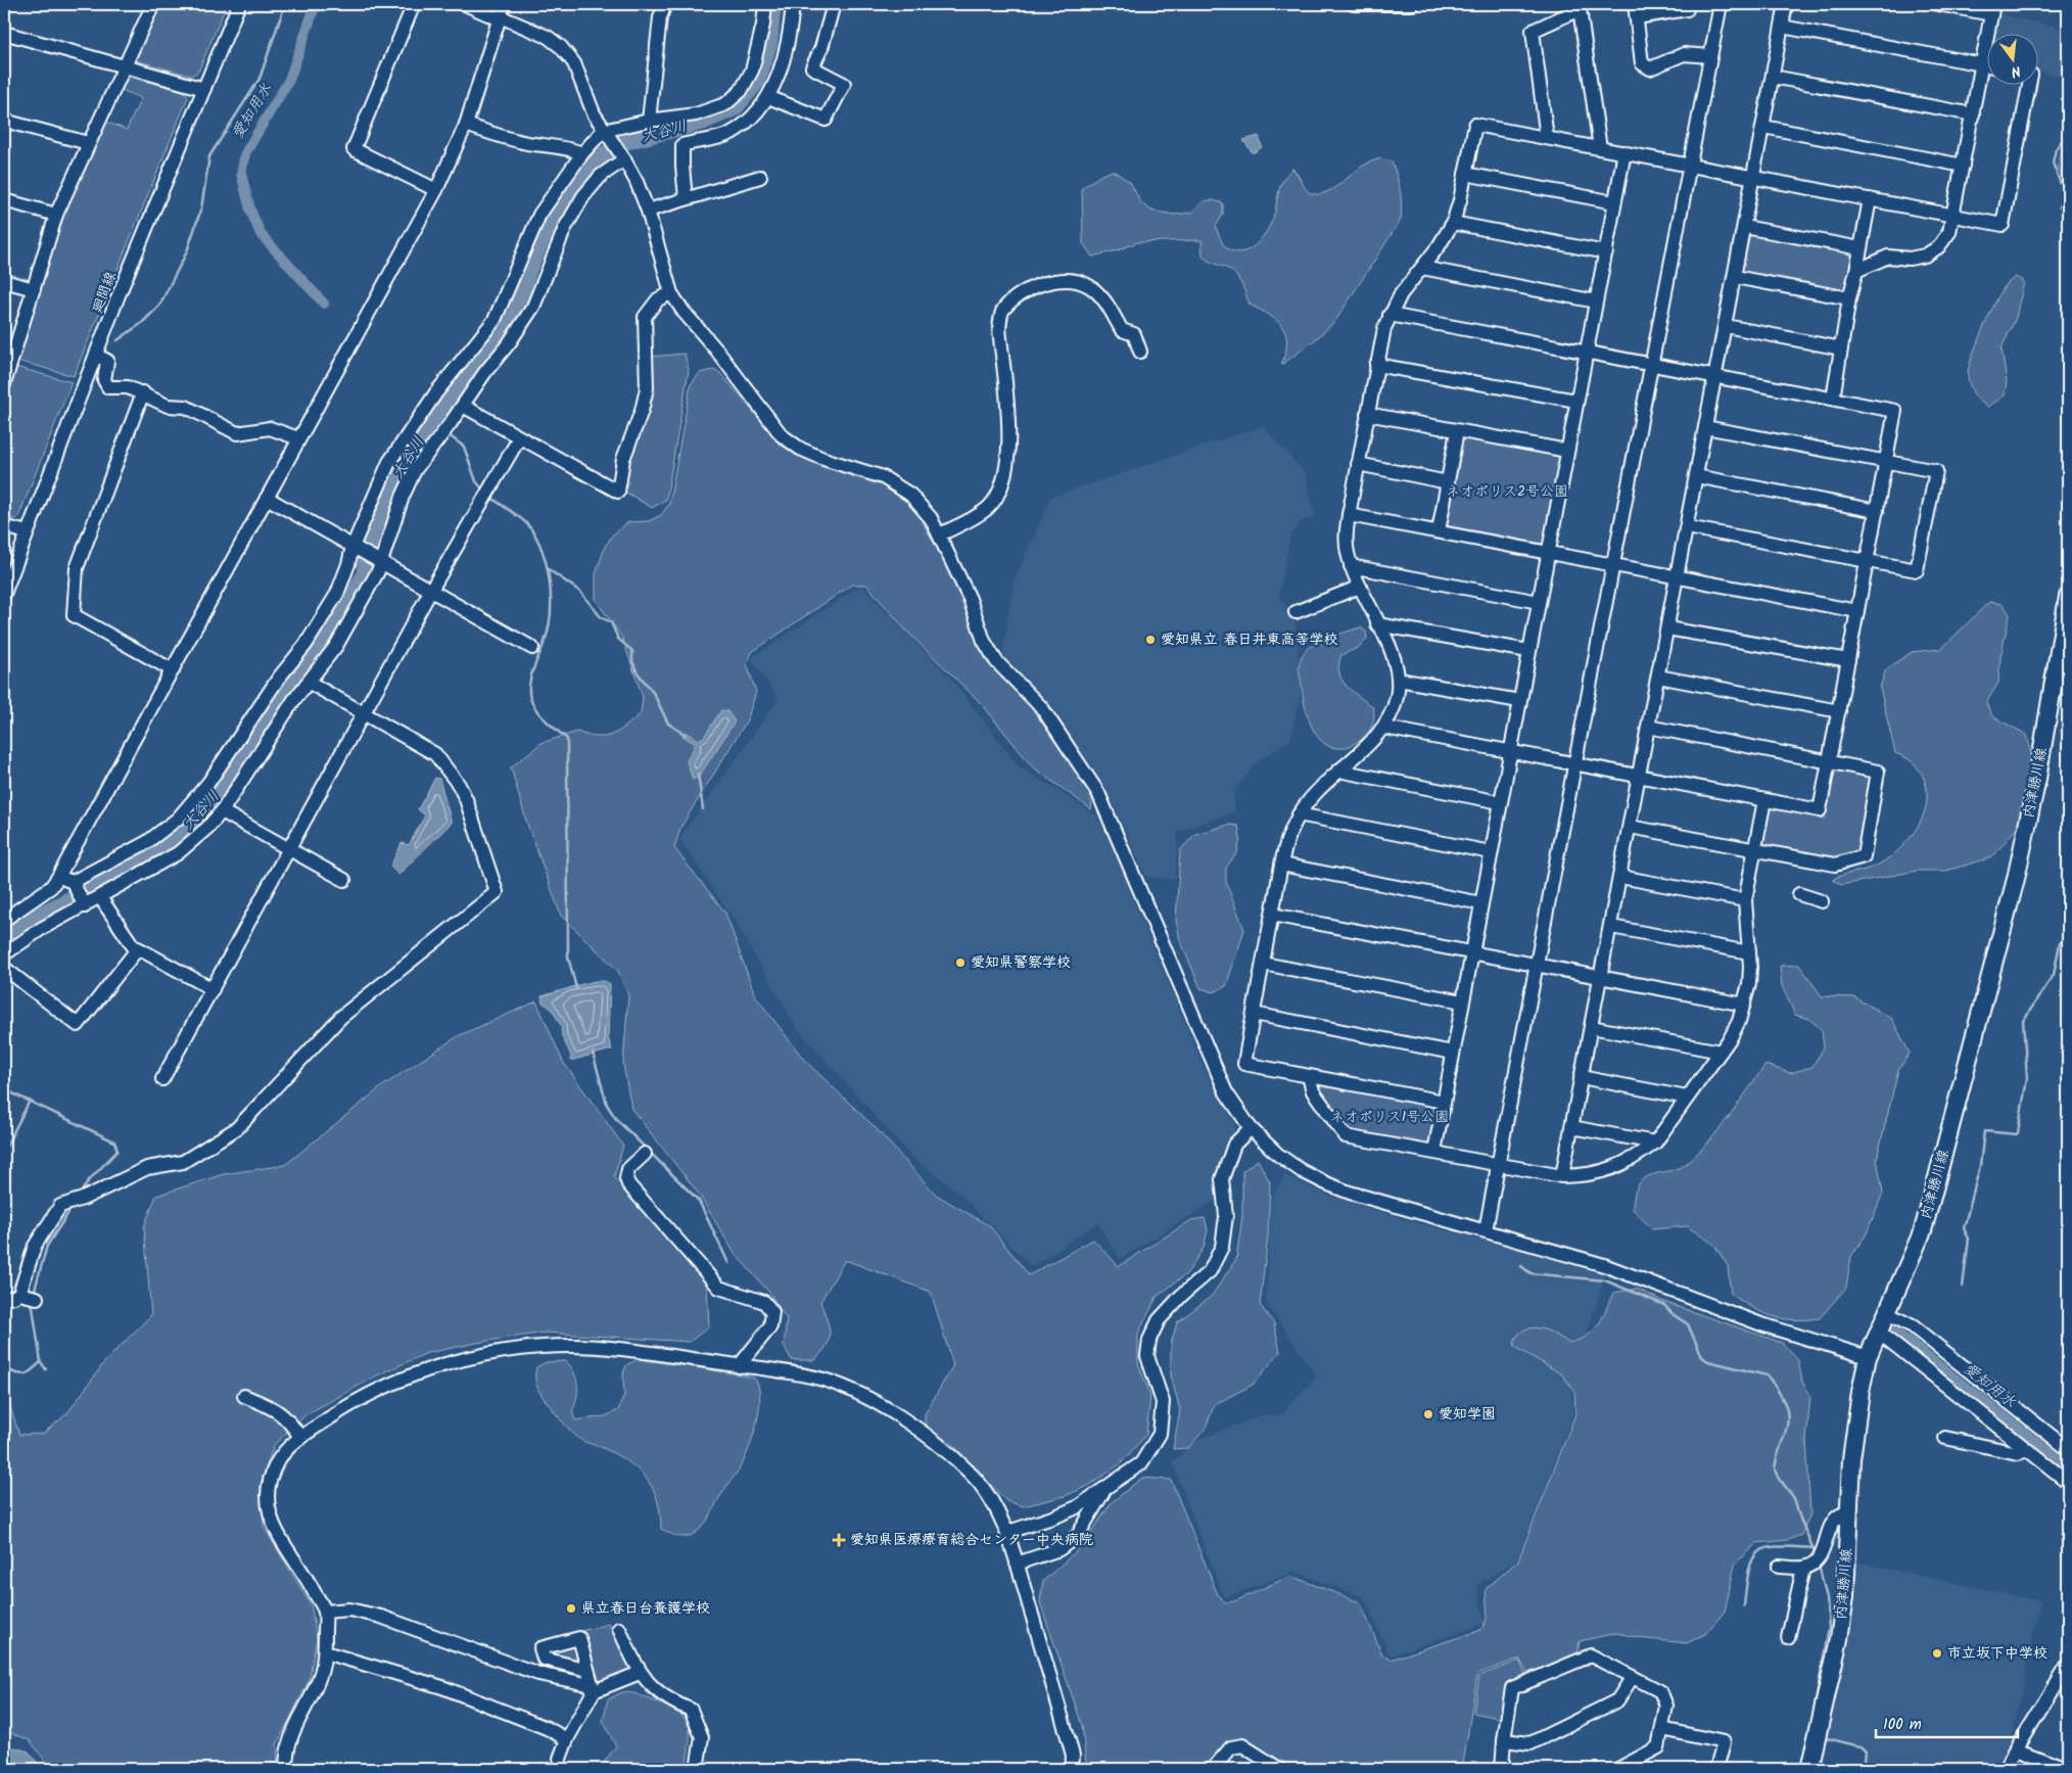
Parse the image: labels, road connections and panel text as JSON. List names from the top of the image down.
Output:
{
  "streets": {
    "main road": ["内津勝川線"],
    "street": ["廻間線"]
  },
  "water": ["愛知用水", "大谷川"],
  "parks": ["ネオポリス2号公園", "ネオポリス1号公園"],
  "places": {
    "other": [
      "愛知県立 春日井東高等学校",
      "愛知県警察学校",
      "愛知学園",
      "県立春日台養護学校",
      "市立坂下中学校"
    ],
    "health": ["愛知県医療療育総合センター中央病院"]
  },
  "scale_bar": "100 m",
  "north": "bottom"
}
